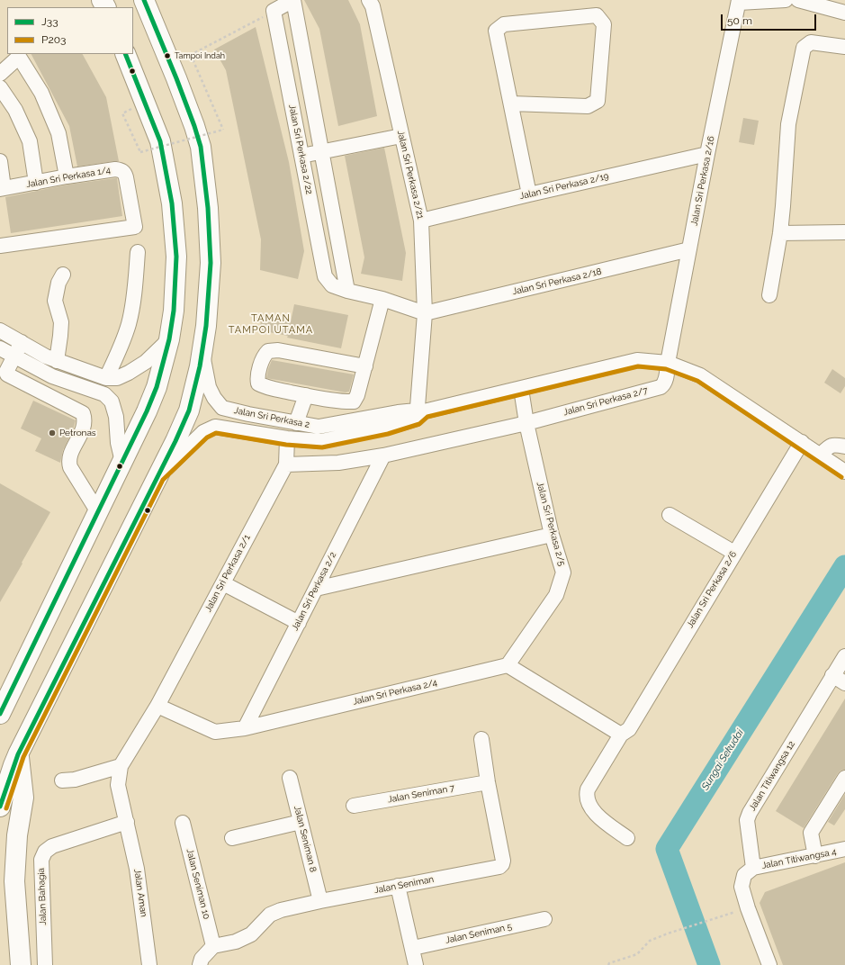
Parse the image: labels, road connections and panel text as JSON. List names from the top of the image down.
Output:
{
  "streets": {
    "street": [
      "Jalan Sri Perkasa 2/22",
      "Jalan Sri Perkasa 2/21",
      "Jalan Sri Perkasa 1/4",
      "Jalan Sri Perkasa 2/16",
      "Jalan Sri Perkasa 2/19",
      "Jalan Sri Perkasa 2/18",
      "Jalan Sri Perkasa 2/7",
      "Jalan Sri Perkasa 2",
      "Jalan Sri Perkasa 2/5",
      "Jalan Sri Perkasa 2/1",
      "Jalan Sri Perkasa 2/6",
      "Jalan Sri Perkasa 2/2",
      "Jalan Sri Perkasa 2/4",
      "Jalan Titiwangsa 12",
      "Jalan Seniman 7",
      "Jalan Seniman 8",
      "Jalan Titiwangsa 4",
      "Jalan Seniman 10",
      "Jalan Seniman",
      "Jalan Aman",
      "Jalan Bahagia",
      "Jalan Seniman 5"
    ]
  },
  "crossings": [
    ["Jalan Sri Perkasa 2/21", "Jalan Sri Perkasa 2/19"],
    ["Jalan Sri Perkasa 2/21", "Jalan Sri Perkasa 2/18"],
    ["Jalan Sri Perkasa 2/21", "Jalan Sri Perkasa 2"],
    ["Jalan Sri Perkasa 2/16", "Jalan Sri Perkasa 2/19"],
    ["Jalan Sri Perkasa 2/16", "Jalan Sri Perkasa 2/18"],
    ["Jalan Sri Perkasa 2/16", "Jalan Sri Perkasa 2/7"],
    ["Jalan Sri Perkasa 2/16", "Jalan Sri Perkasa 2"],
    ["Jalan Sri Perkasa 2/7", "Jalan Sri Perkasa 2"],
    ["Jalan Sri Perkasa 2/7", "Jalan Sri Perkasa 2/5"],
    ["Jalan Sri Perkasa 2", "Jalan Sri Perkasa 2/5"],
    ["Jalan Sri Perkasa 2", "Jalan Sri Perkasa 2/1"],
    ["Jalan Sri Perkasa 2", "Jalan Sri Perkasa 2/6"],
    ["Jalan Sri Perkasa 2/5", "Jalan Sri Perkasa 2/4"],
    ["Jalan Sri Perkasa 2/1", "Jalan Sri Perkasa 2/4"],
    ["Jalan Sri Perkasa 2/1", "Jalan Aman"],
    ["Jalan Sri Perkasa 2/2", "Jalan Sri Perkasa 2/4"],
    ["Jalan Titiwangsa 12", "Jalan Titiwangsa 4"],
    ["Jalan Seniman 7", "Jalan Seniman"],
    ["Jalan Seniman 8", "Jalan Seniman"],
    ["Jalan Seniman 10", "Jalan Seniman"],
    ["Jalan Aman", "Jalan Bahagia"]
  ],
  "districts": ["TAMAN TAMPOI UTAMA"],
  "water": ["Sungai Sekudai"],
  "places": ["Tampoi Indah", "Petronas"],
  "lines": ["transit line J33", "transit line P203"],
  "legend": ["J33", "P203"],
  "scale_bar": "50 m"
}
